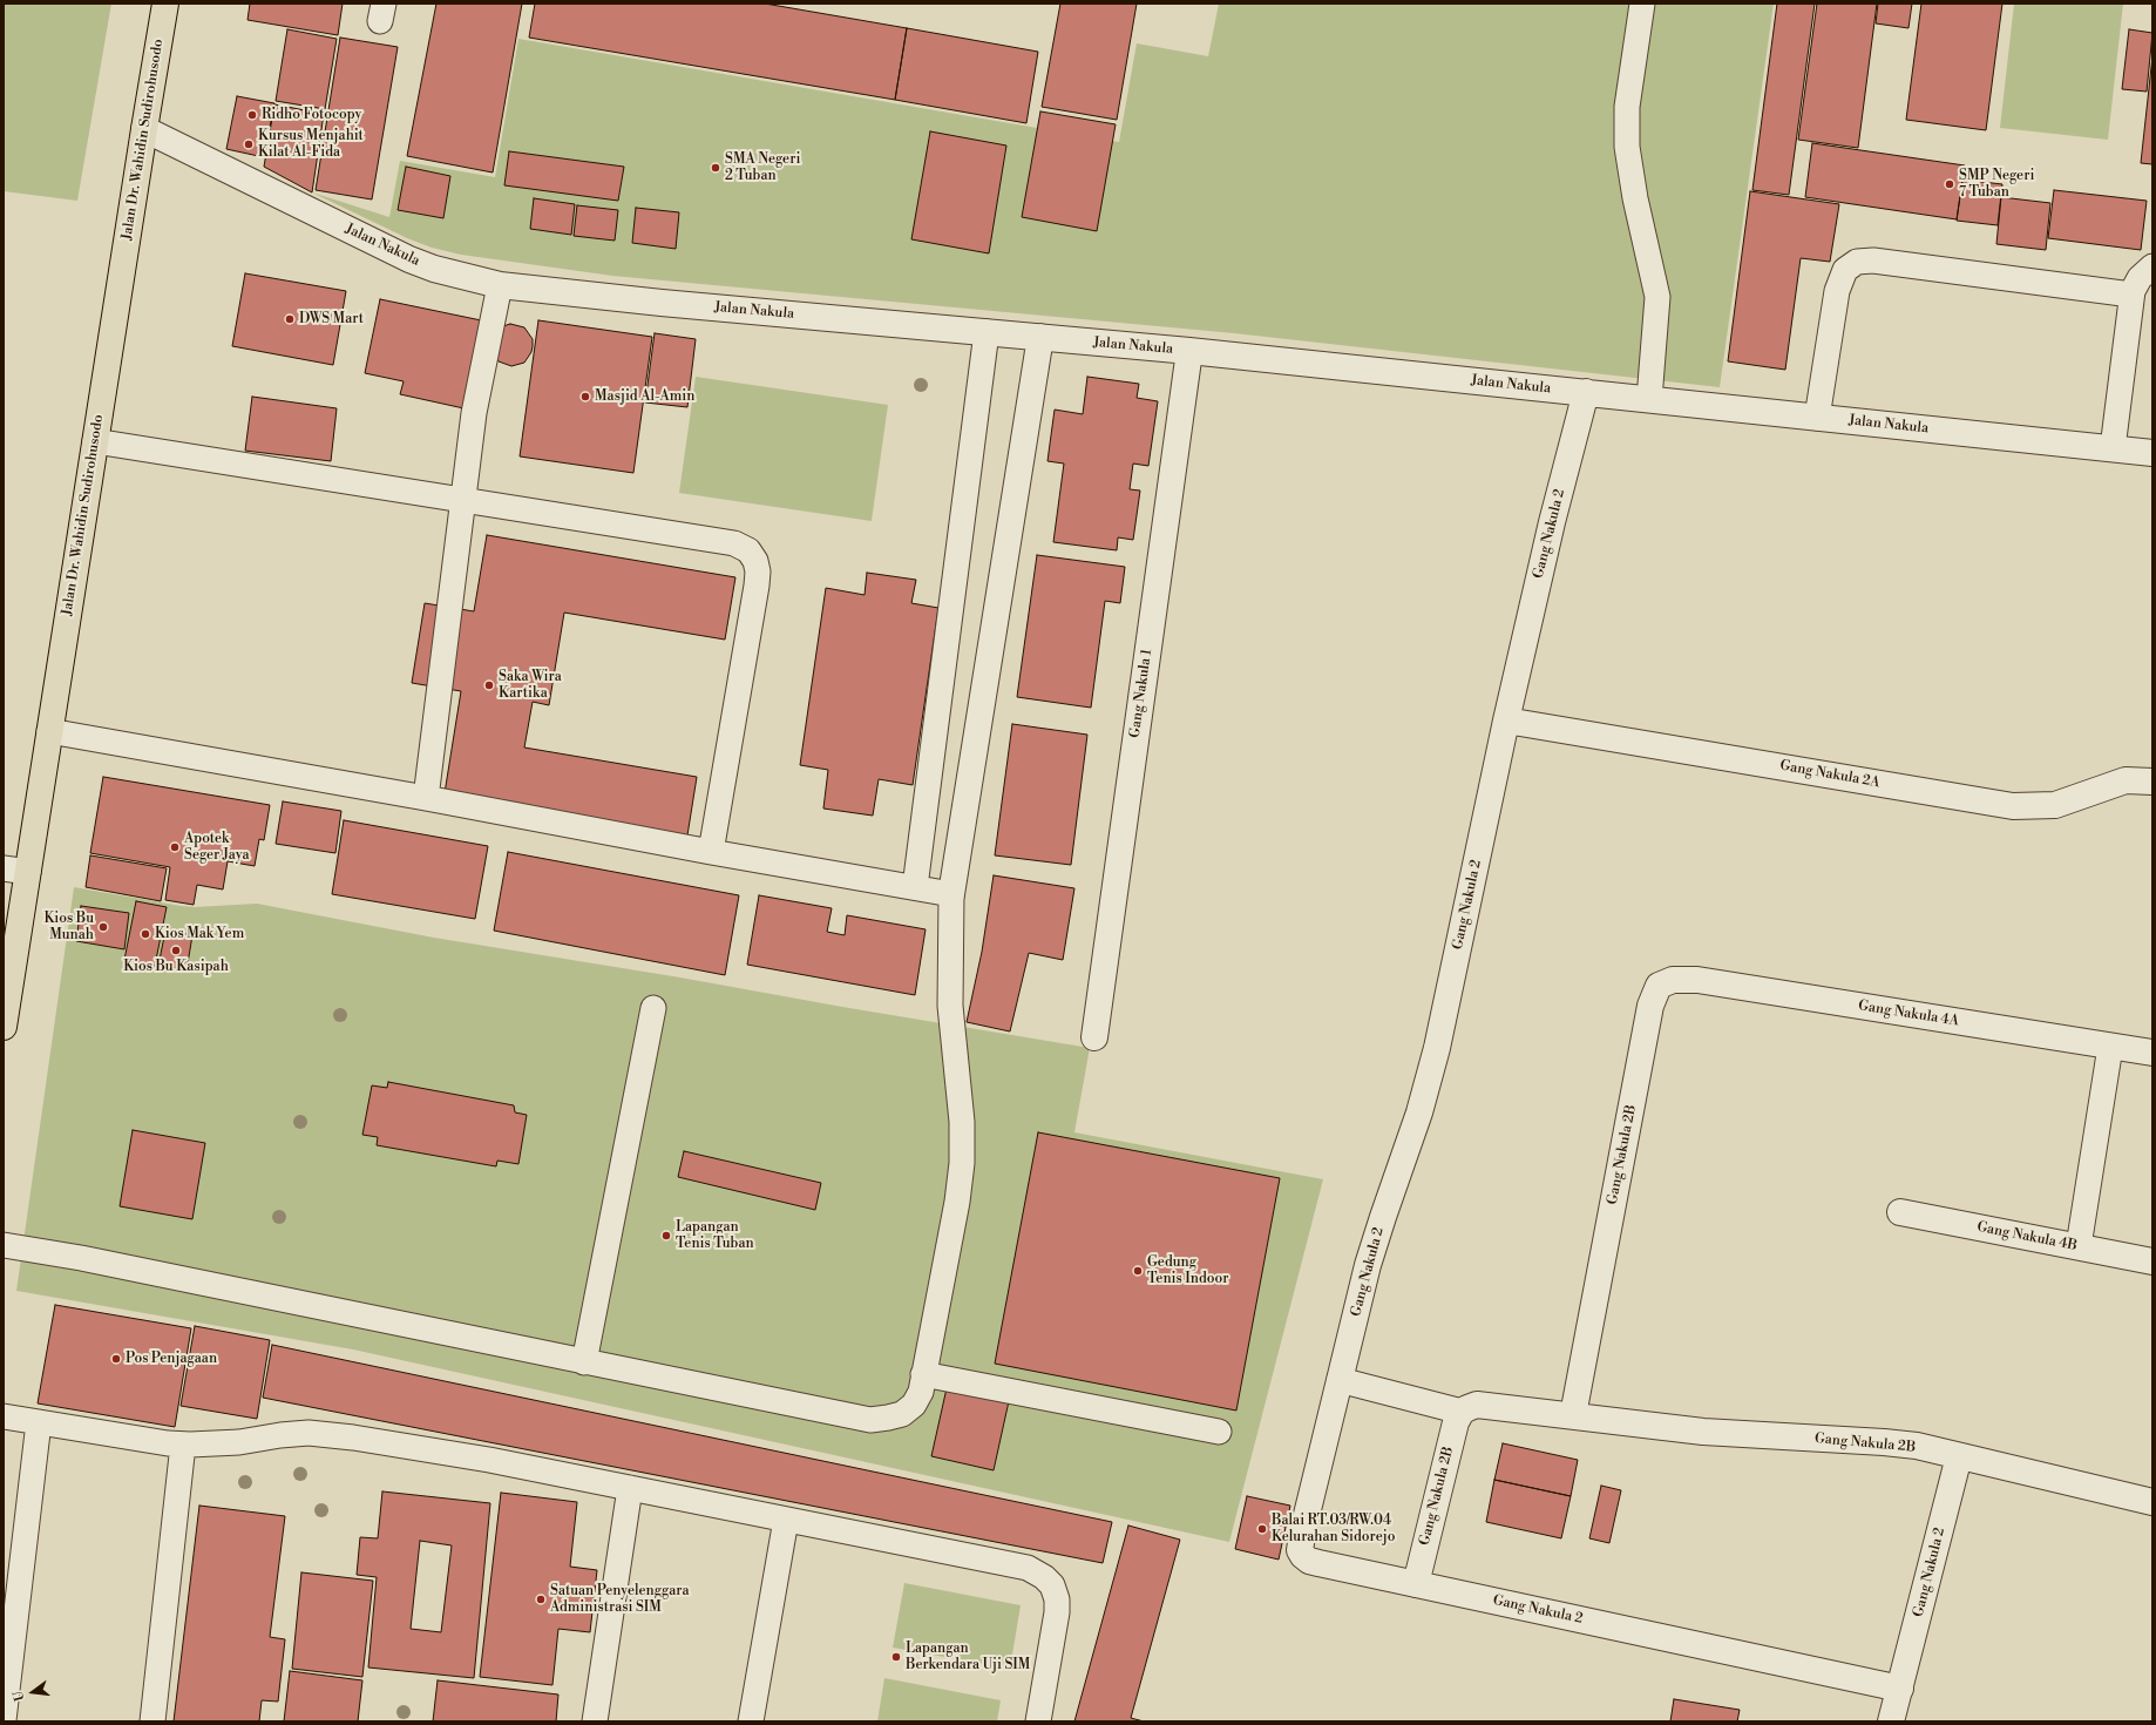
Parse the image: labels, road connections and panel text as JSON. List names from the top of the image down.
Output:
{
  "streets": {
    "highway": ["Jalan Dr. Wahidin Sudirohusodo"],
    "street": [
      "Jalan Nakula",
      "Gang Nakula 2",
      "Gang Nakula 1",
      "Gang Nakula 2A",
      "Gang Nakula 4A",
      "Gang Nakula 2B",
      "Gang Nakula 4B"
    ]
  },
  "crossings": [
    ["Jalan Dr. Wahidin Sudirohusodo", "Jalan Nakula"],
    ["Jalan Nakula", "Gang Nakula 2"],
    ["Jalan Nakula", "Gang Nakula 1"],
    ["Gang Nakula 2", "Gang Nakula 2A"],
    ["Gang Nakula 2", "Gang Nakula 2B"],
    ["Gang Nakula 4A", "Gang Nakula 2B"]
  ],
  "places": [
    "Ridho Fotocopy",
    "Kursus Menjahit Kilat Al-Fida",
    "SMA Negeri 2 Tuban",
    "SMP Negeri 7 Tuban",
    "DWS Mart",
    "Masjid Al-Amin",
    "Saka Wira Kartika",
    "Apotek Seger Jaya",
    "Kios Bu Munah",
    "Kios Mak Yem",
    "Kios Bu Kasipah",
    "Lapangan Tenis Tuban",
    "Gedung Tenis Indoor",
    "Pos Penjagaan",
    "Balai RT.03/RW.04 Kelurahan Sidorejo",
    "Satuan Penyelenggara Administrasi SIM",
    "Lapangan Berkendara Uji SIM"
  ],
  "north": "left"
}
